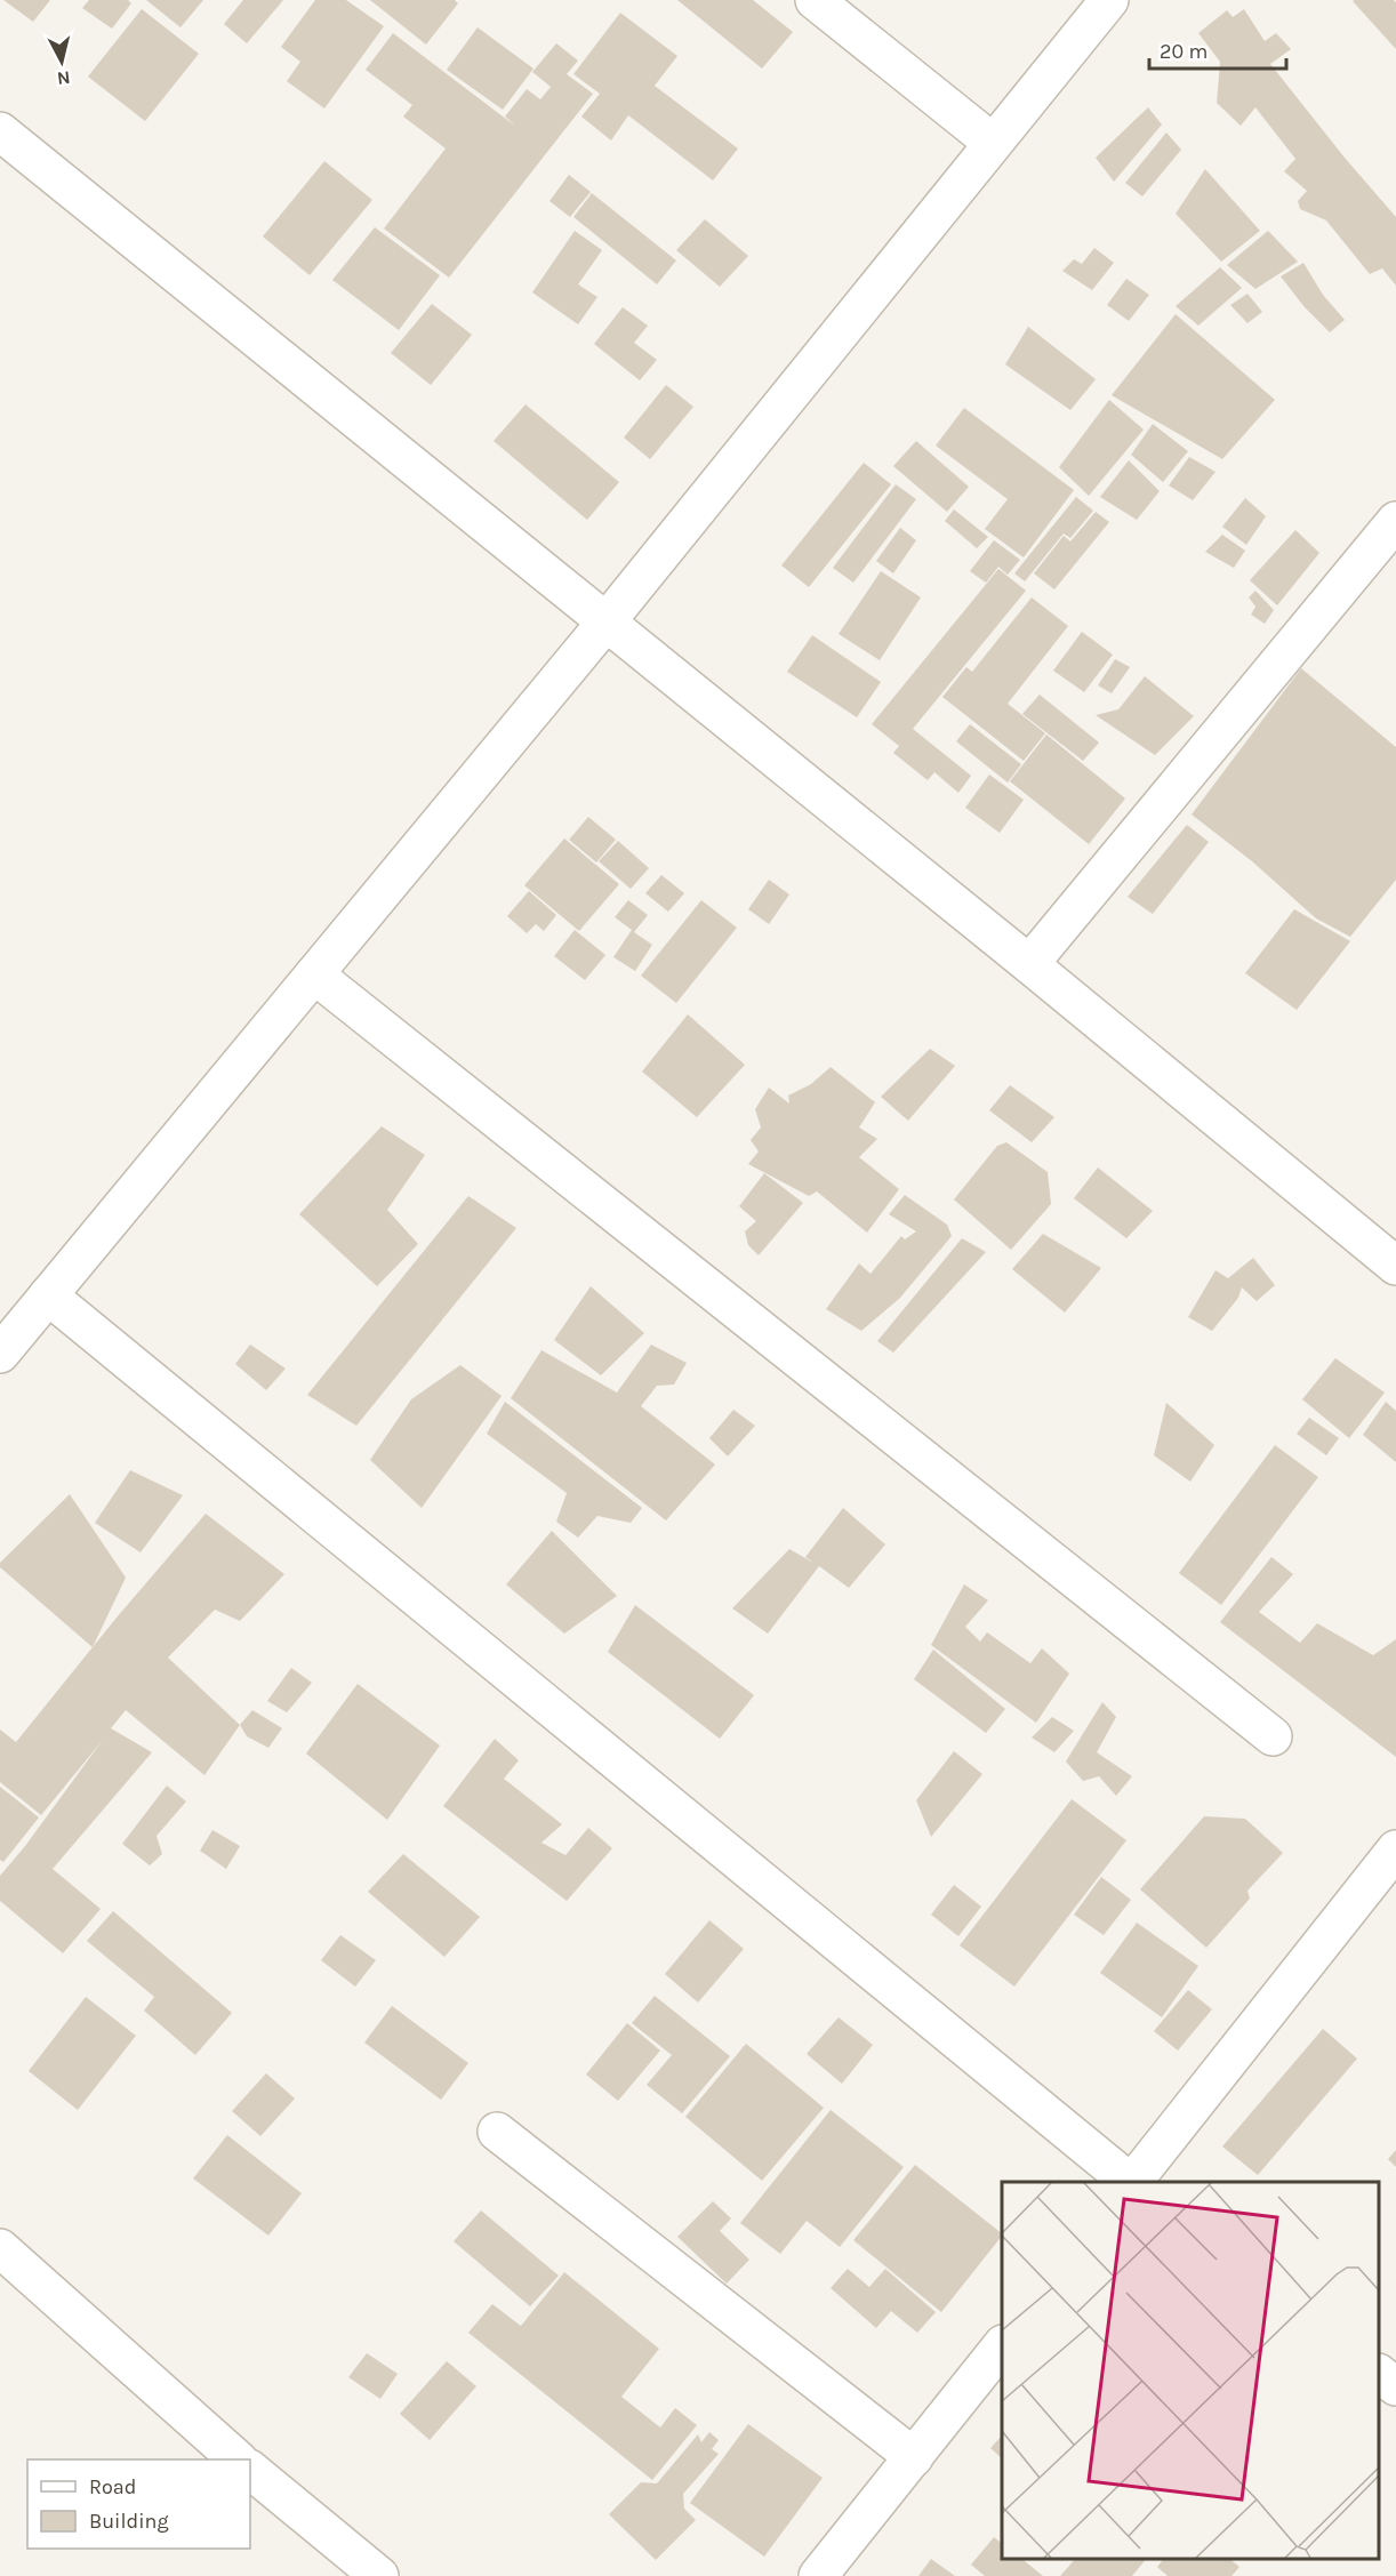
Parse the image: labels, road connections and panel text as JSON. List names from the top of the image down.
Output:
{
  "legend": ["Road", "Building"],
  "scale_bar": "20 m",
  "north": "bottom"
}
